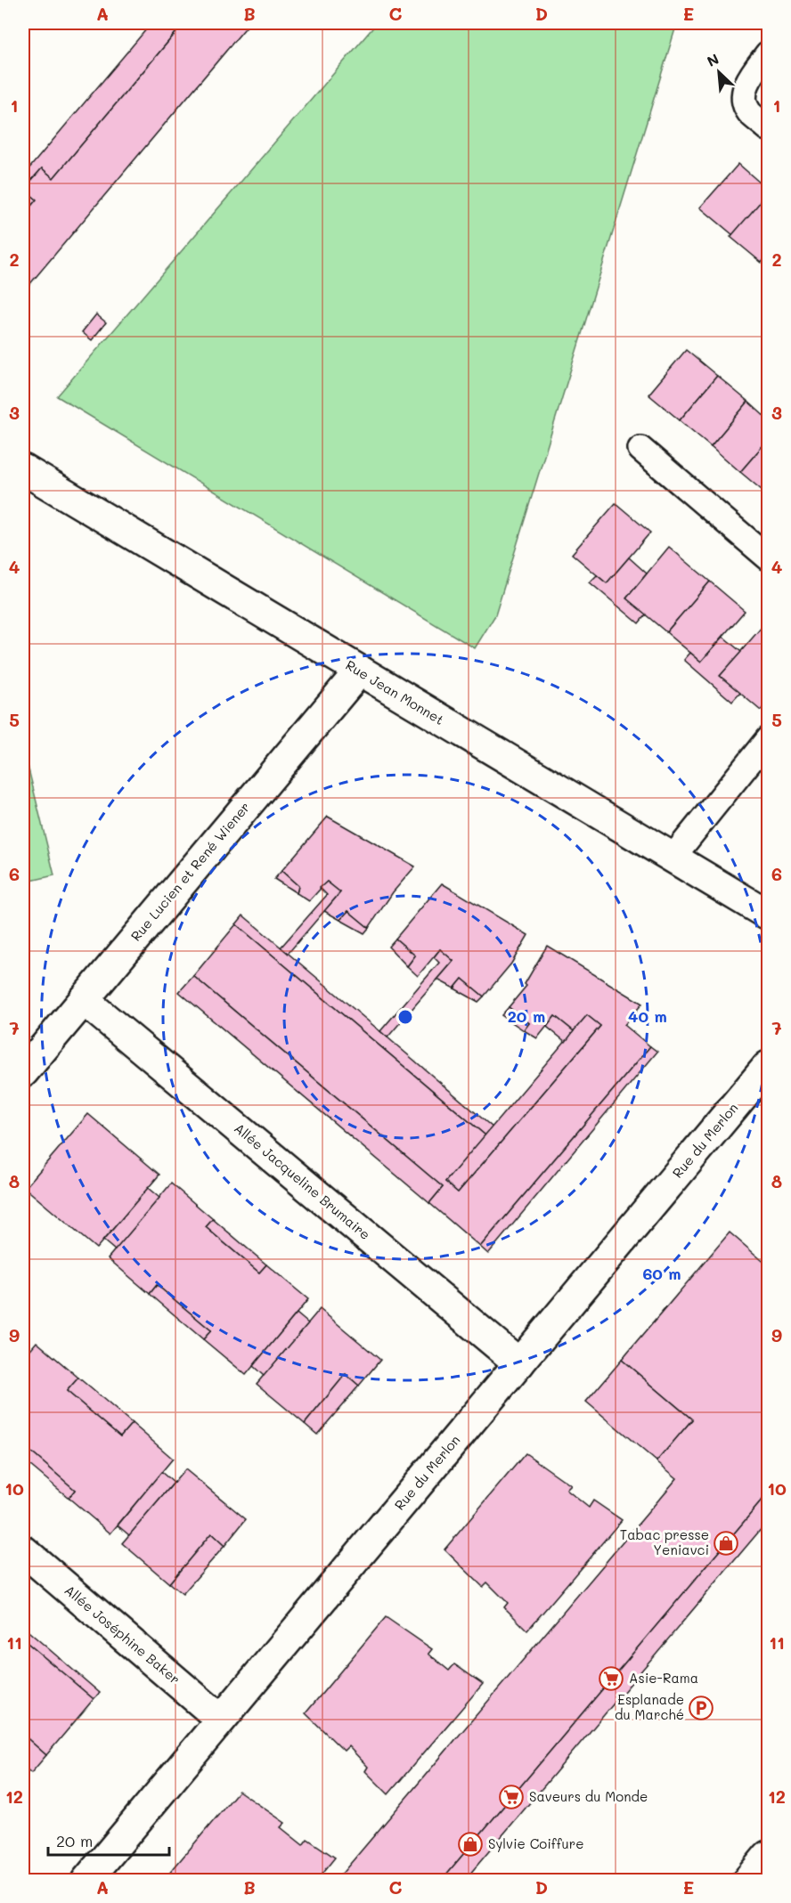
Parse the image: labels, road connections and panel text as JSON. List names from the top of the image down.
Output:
{
  "streets": {
    "street": [
      "Rue Jean Monnet",
      "Rue Lucien et René Wiener",
      "Rue du Merlon",
      "Allée Jacqueline Brumaire",
      "Allée Joséphine Baker"
    ]
  },
  "crossings": [
    ["Rue Jean Monnet", "Rue Lucien et René Wiener"],
    ["Rue Lucien et René Wiener", "Allée Jacqueline Brumaire"],
    ["Rue du Merlon", "Allée Jacqueline Brumaire"],
    ["Rue du Merlon", "Allée Joséphine Baker"]
  ],
  "places": {
    "shop": ["Tabac presse Yeniavci", "Sylvie Coiffure"],
    "supermarket": ["Asie-Rama", "Saveurs du Monde"],
    "parking": ["Esplanade du Marché"]
  },
  "scale_bar": "20 m",
  "north": "top left",
  "grid": {
    "columns": [
      "A",
      "B",
      "C",
      "D",
      "E"
    ],
    "rows": [
      "1",
      "2",
      "3",
      "4",
      "5",
      "6",
      "7",
      "8",
      "9",
      "10",
      "11",
      "12"
    ]
  },
  "rings": ["20 m", "40 m", "60 m"]
}
